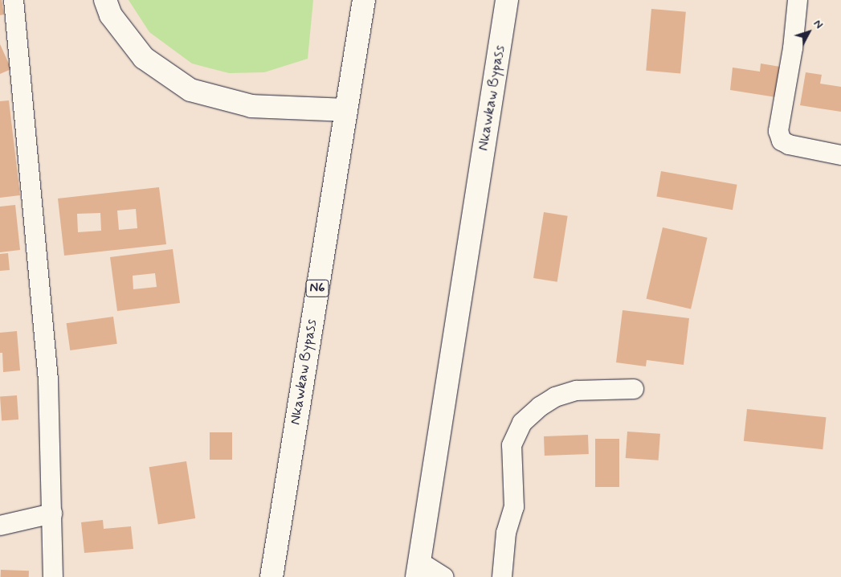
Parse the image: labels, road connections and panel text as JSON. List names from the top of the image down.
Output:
{
  "streets": {
    "highway": ["Nkawkaw Bypass", "N6"]
  },
  "north": "top right"
}
